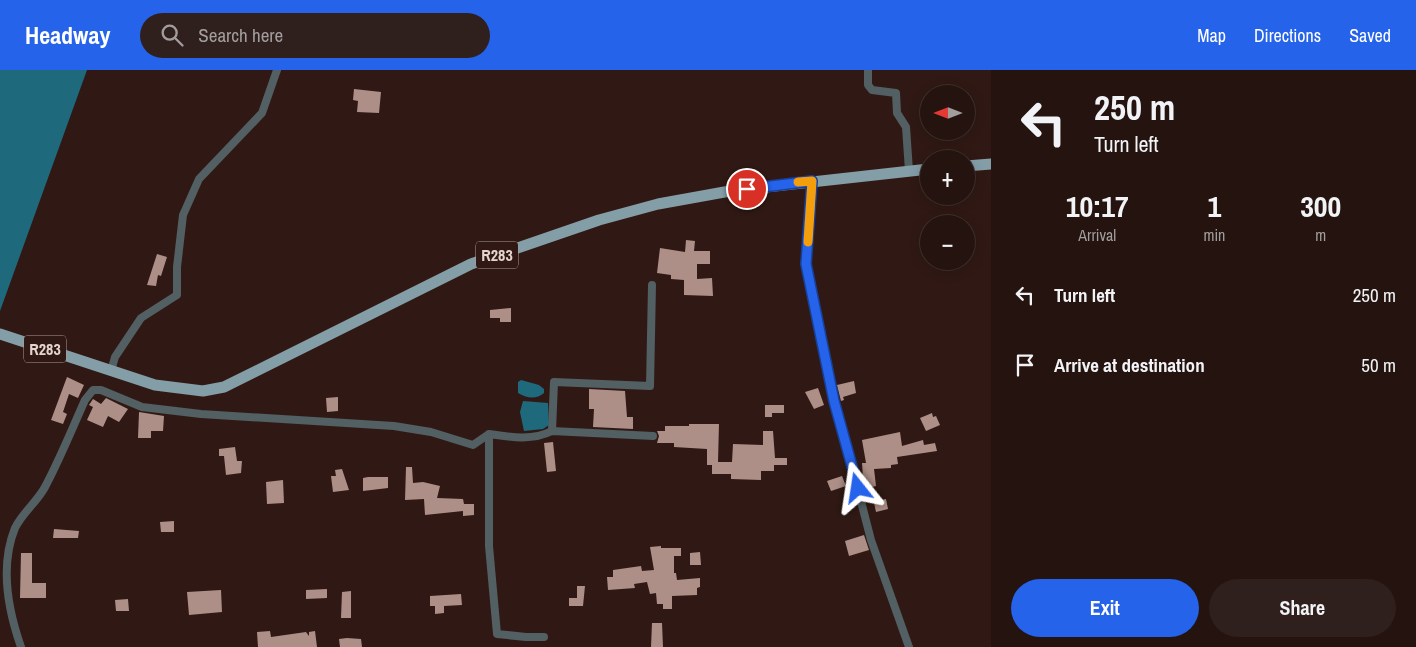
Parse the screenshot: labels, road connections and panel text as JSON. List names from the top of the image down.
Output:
{
  "streets": {
    "main road": ["R283"]
  },
  "north": "left",
  "page": {
    "header": "Headway",
    "search": "Search here",
    "nav": ["Map", "Directions", "Saved"],
    "turn": ["250 m", "Turn left"],
    "map_buttons": ["+", "−"],
    "eta": [
      "10:17",
      "Arrival",
      "1",
      "min",
      "300",
      "m"
    ],
    "list": [
      {
        "name": "Turn left",
        "value": "250 m"
      },
      {
        "name": "Arrive at destination",
        "value": "50 m"
      }
    ],
    "buttons": ["Exit", "Share"]
  }
}
